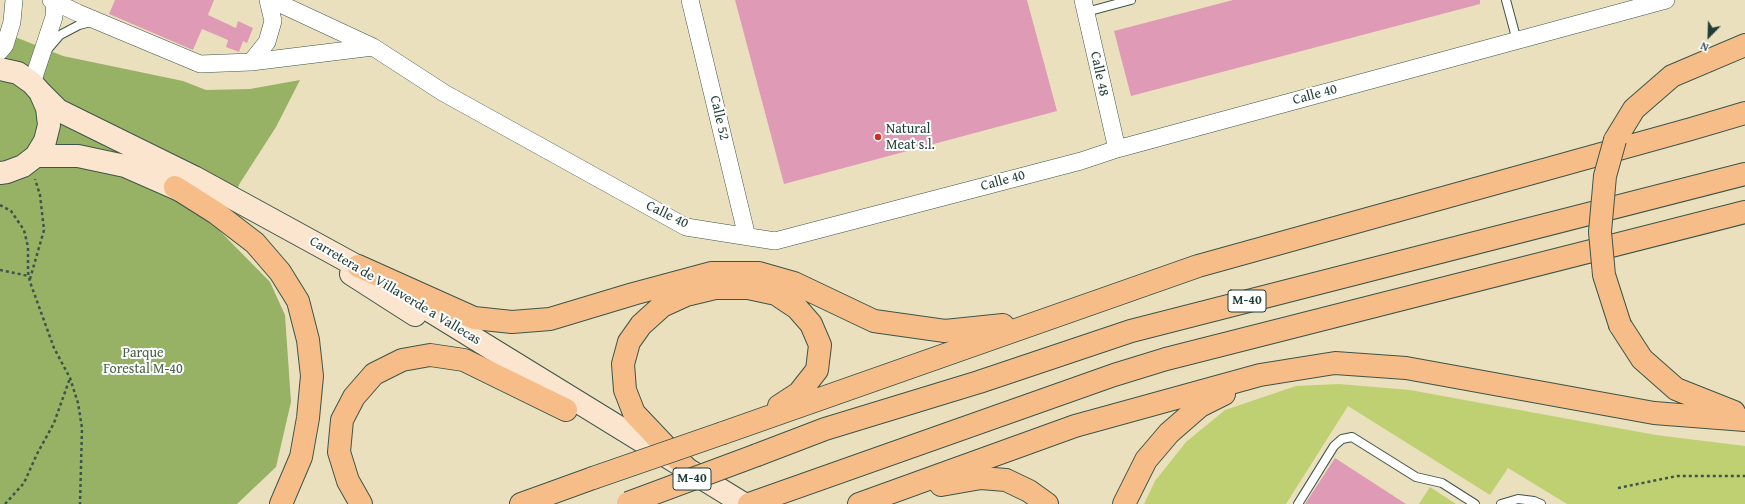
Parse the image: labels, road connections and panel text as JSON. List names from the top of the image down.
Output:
{
  "streets": {
    "highway": ["M-40"],
    "main road": ["Carretera de Villaverde a Vallecas"],
    "street": ["Calle 48", "Calle 40", "Calle 52"]
  },
  "crossings": [
    ["Calle 48", "Calle 40"],
    ["Calle 40", "Calle 52"]
  ],
  "parks": ["Parque Forestal M-40"],
  "places": ["Natural Meat s.l."],
  "north": "bottom left"
}
